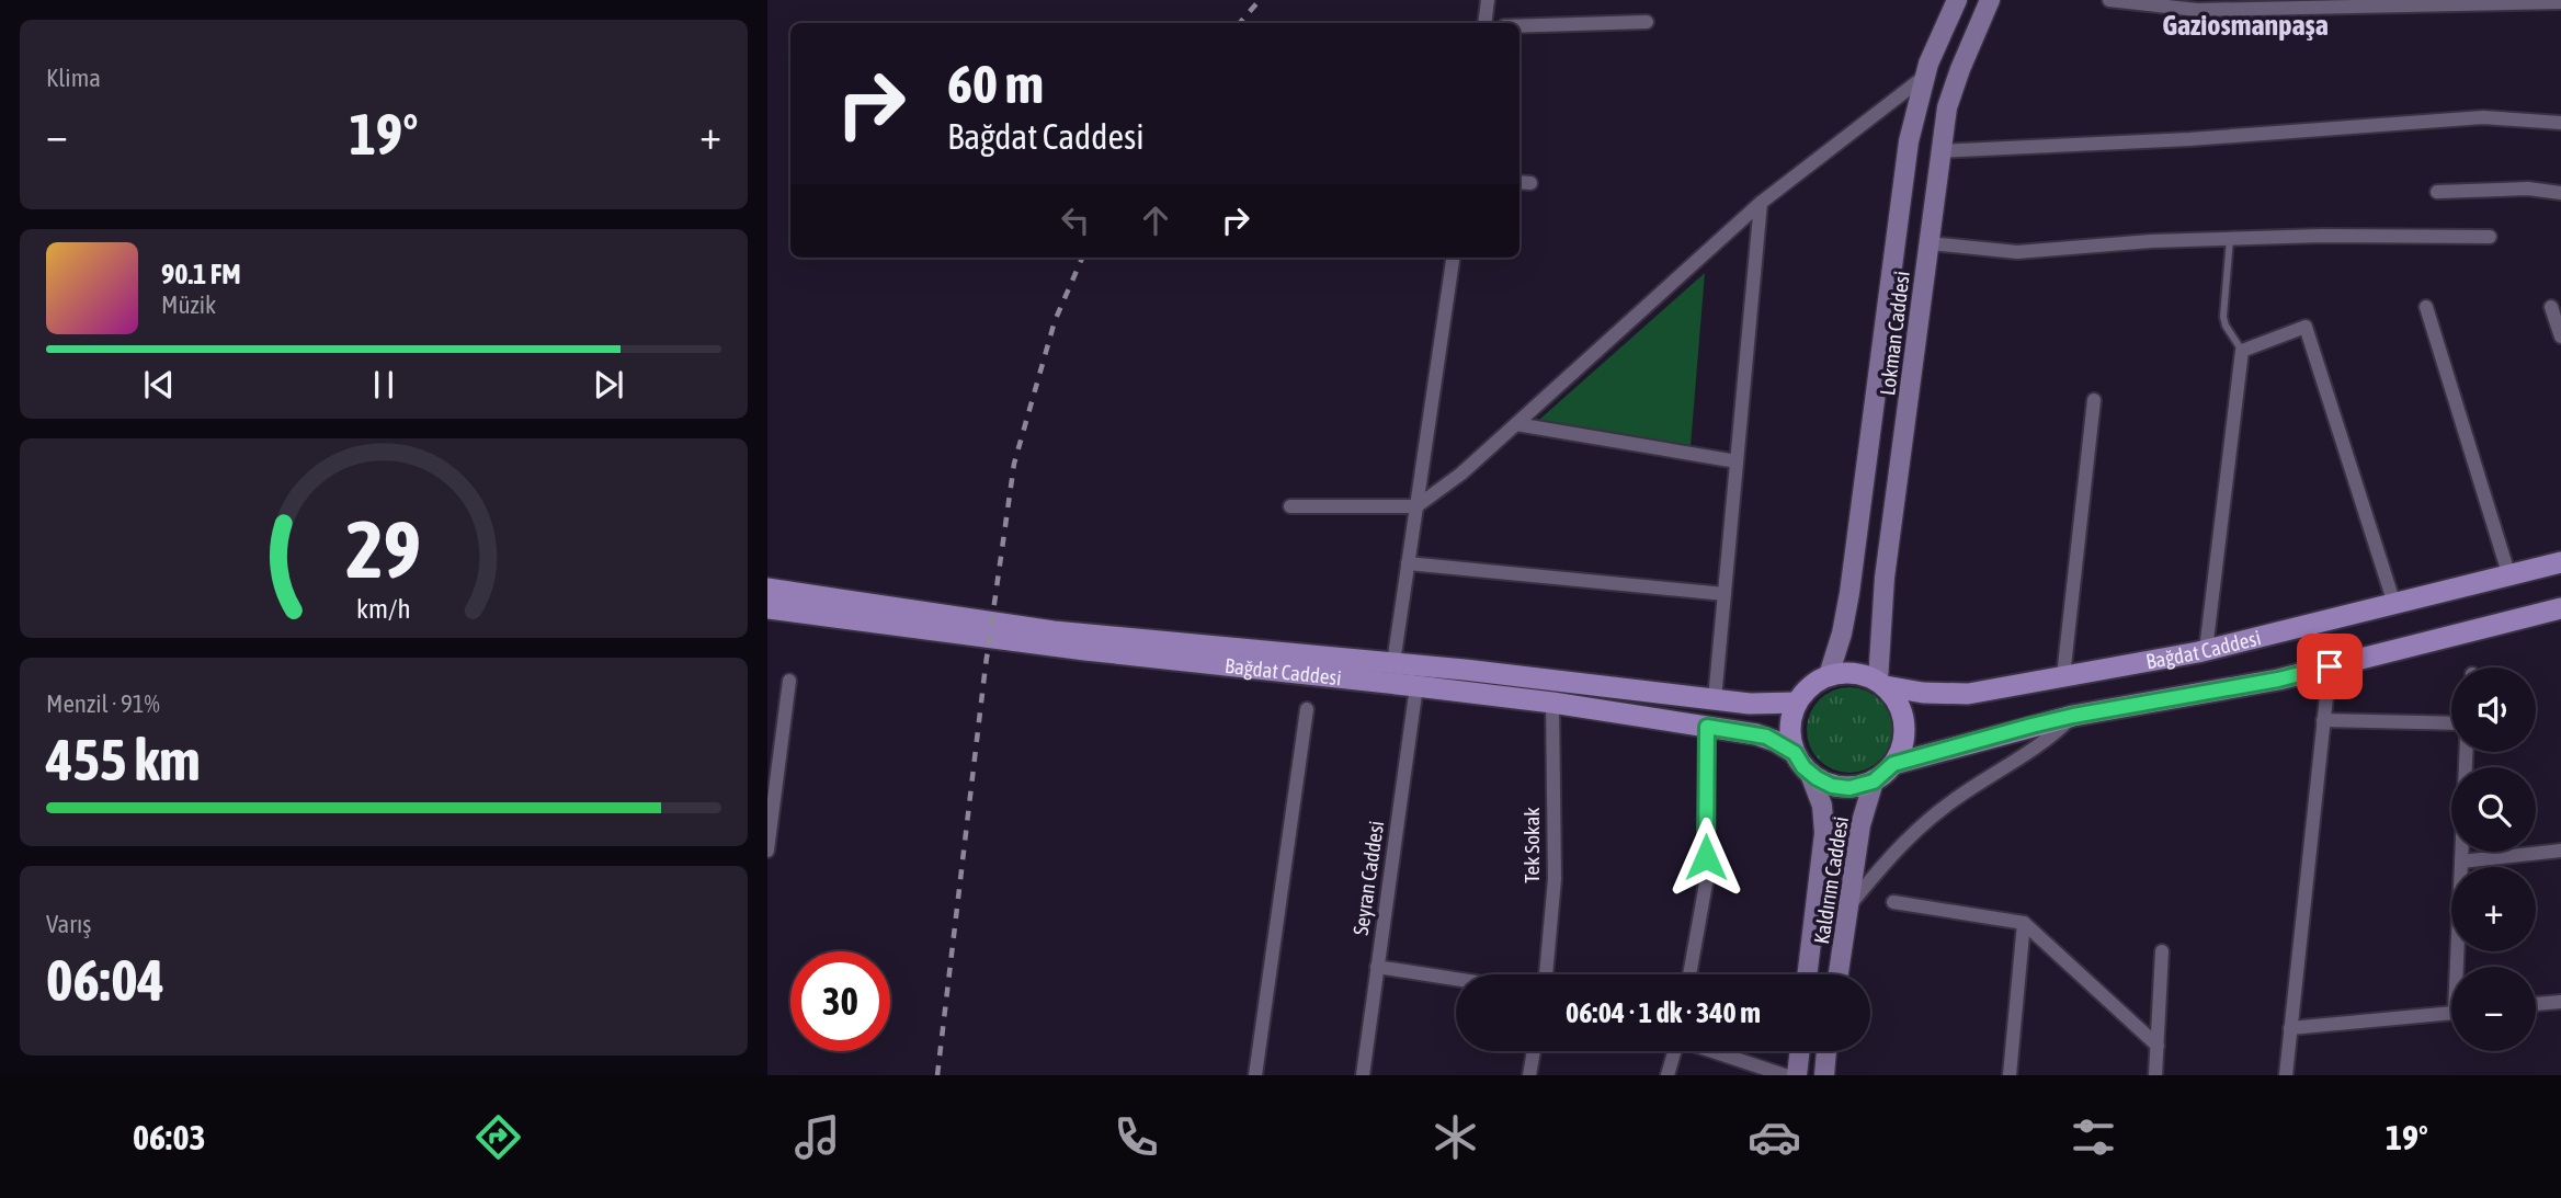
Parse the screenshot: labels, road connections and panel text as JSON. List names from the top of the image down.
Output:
{
  "streets": {
    "main road": ["Bağdat Caddesi"],
    "street": [
      "Lokman Caddesi",
      "Tek Sokak",
      "Seyran Caddesi",
      "Kaldırım Caddesi"
    ]
  },
  "crossings": [
    ["Lokman Caddesi", "Bağdat Caddesi"],
    ["Lokman Caddesi", "Kaldırım Caddesi"],
    ["Bağdat Caddesi", "Tek Sokak"],
    ["Bağdat Caddesi", "Seyran Caddesi"],
    ["Bağdat Caddesi", "Kaldırım Caddesi"]
  ],
  "districts": ["Gaziosmanpaşa"],
  "page": {
    "tile": [
      "Klima",
      ["Menzil · 91%", "455 km"],
      ["Varış", "06:04"]
    ],
    "turn": ["60 m", "Bağdat Caddesi"],
    "heat": ["−", "19°", "+"],
    "song": ["90.1 FM", "Müzik"],
    "map_buttons": ["+", "−"],
    "limit": "30",
    "trip": "06:04 · 1 dk · 340 m",
    "tabs": ["06:03", "19°"],
    "gauge": ["29", "km/h"]
  }
}
